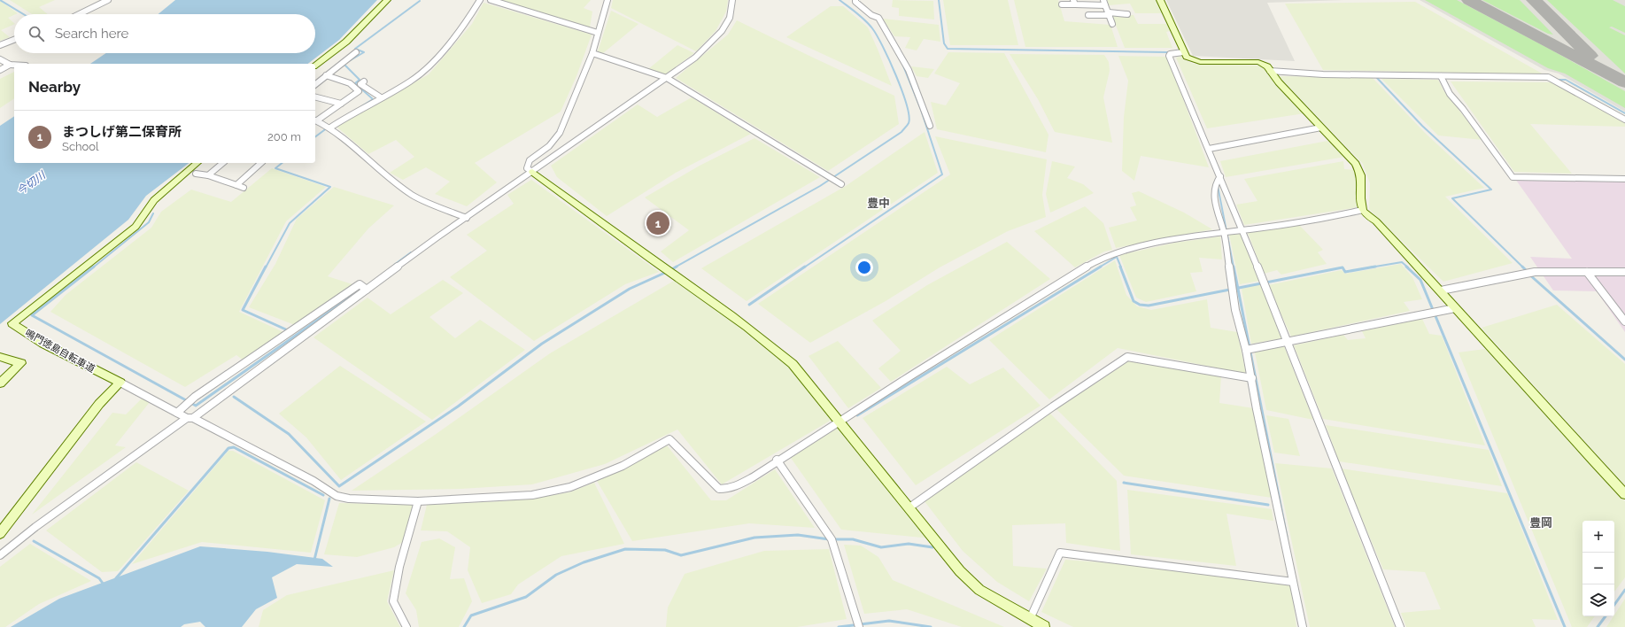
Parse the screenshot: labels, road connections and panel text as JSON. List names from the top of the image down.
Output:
{
  "streets": {
    "street": ["鳴門徳島自転車道"]
  },
  "districts": ["豊中", "豊岡"],
  "water": ["今切川"],
  "page": {
    "search": "Search here",
    "heading": "Nearby",
    "list": [
      {
        "mark": "1",
        "name": "まつしげ第二保育所",
        "note": "School",
        "value": "200 m"
      }
    ],
    "pins": "1",
    "map_buttons": ["+", "−"]
  }
}
